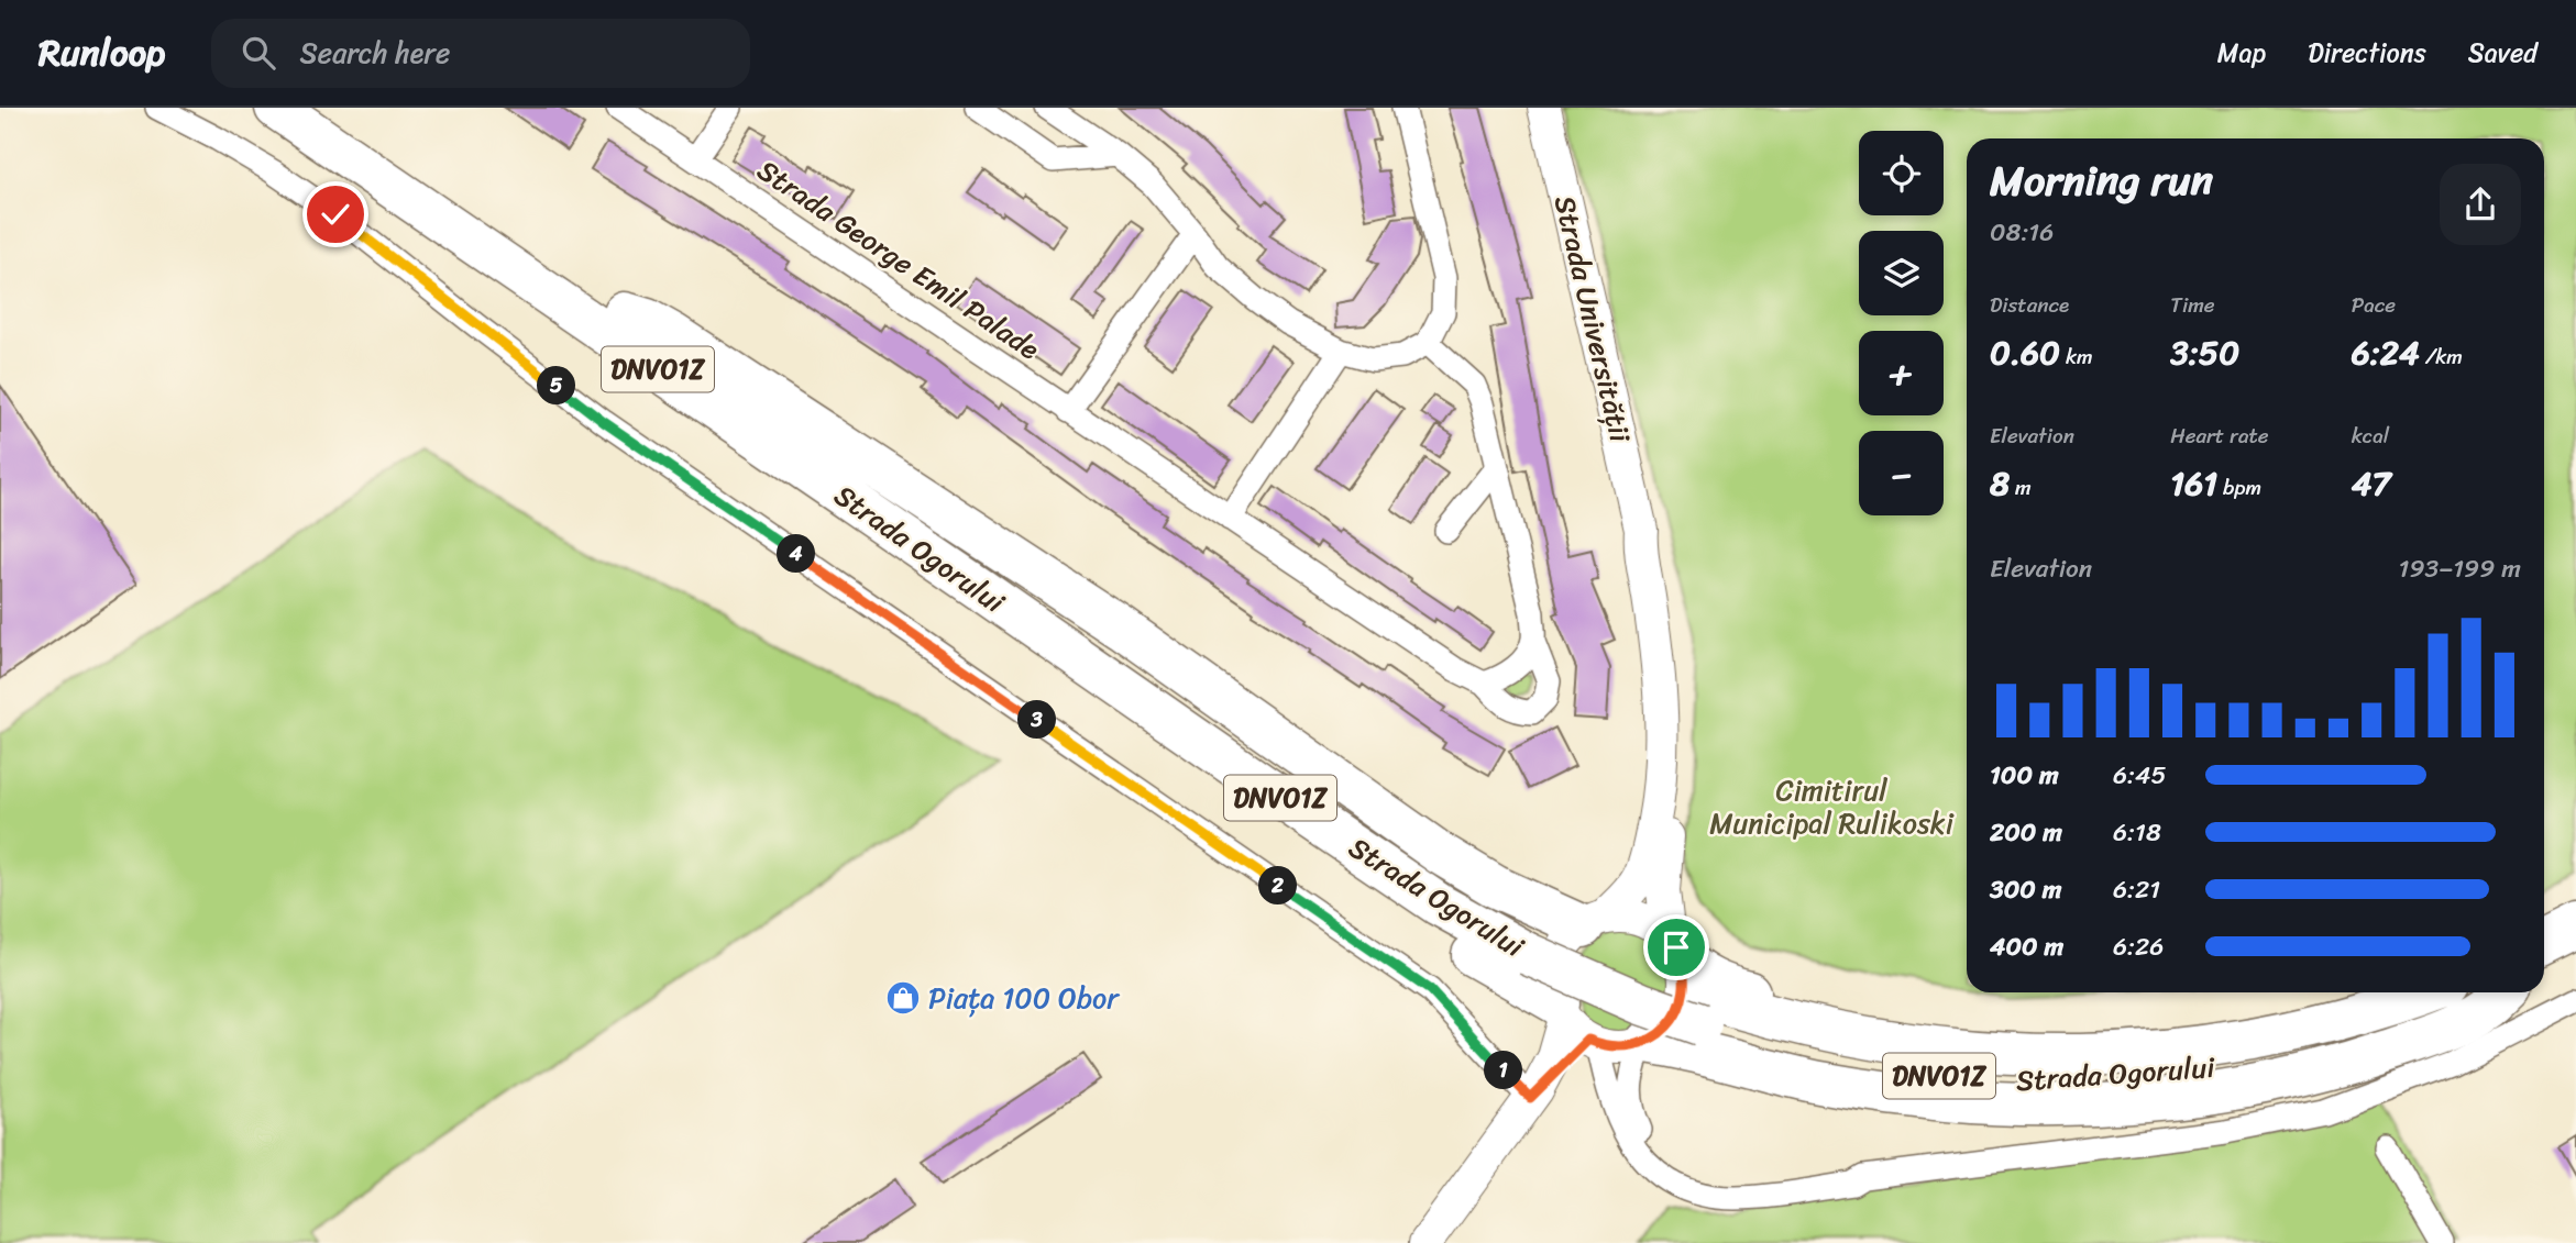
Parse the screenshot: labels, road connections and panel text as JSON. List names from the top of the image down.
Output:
{
  "streets": {
    "highway": ["DNVO1Z", "Strada Ogorului"],
    "main road": ["Strada Universității"],
    "street": ["Strada George Emil Palade"]
  },
  "parks": ["Cimitirul Municipal Rulikoski"],
  "places": {
    "shop": ["Piața 100 Obor"]
  },
  "page": {
    "header": "Runloop",
    "search": "Search here",
    "nav": ["Map", "Directions", "Saved"],
    "map_buttons": ["+", "−"],
    "heading": ["Morning run", "08:16"],
    "stats": [
      ["Distance", "0.60 km"],
      ["Time", "3:50"],
      ["Pace", "6:24 /km"],
      ["Elevation", "8 m"],
      ["Heart rate", "161 bpm"],
      ["kcal", "47"]
    ],
    "pins": [
      "5",
      "4",
      "3",
      "2",
      "1"
    ],
    "chart": ["Elevation", "193–199 m"],
    "list": [
      {
        "name": "100 m",
        "note": "6:45"
      },
      {
        "name": "200 m",
        "note": "6:18"
      },
      {
        "name": "300 m",
        "note": "6:21"
      },
      {
        "name": "400 m",
        "note": "6:26"
      }
    ]
  }
}
